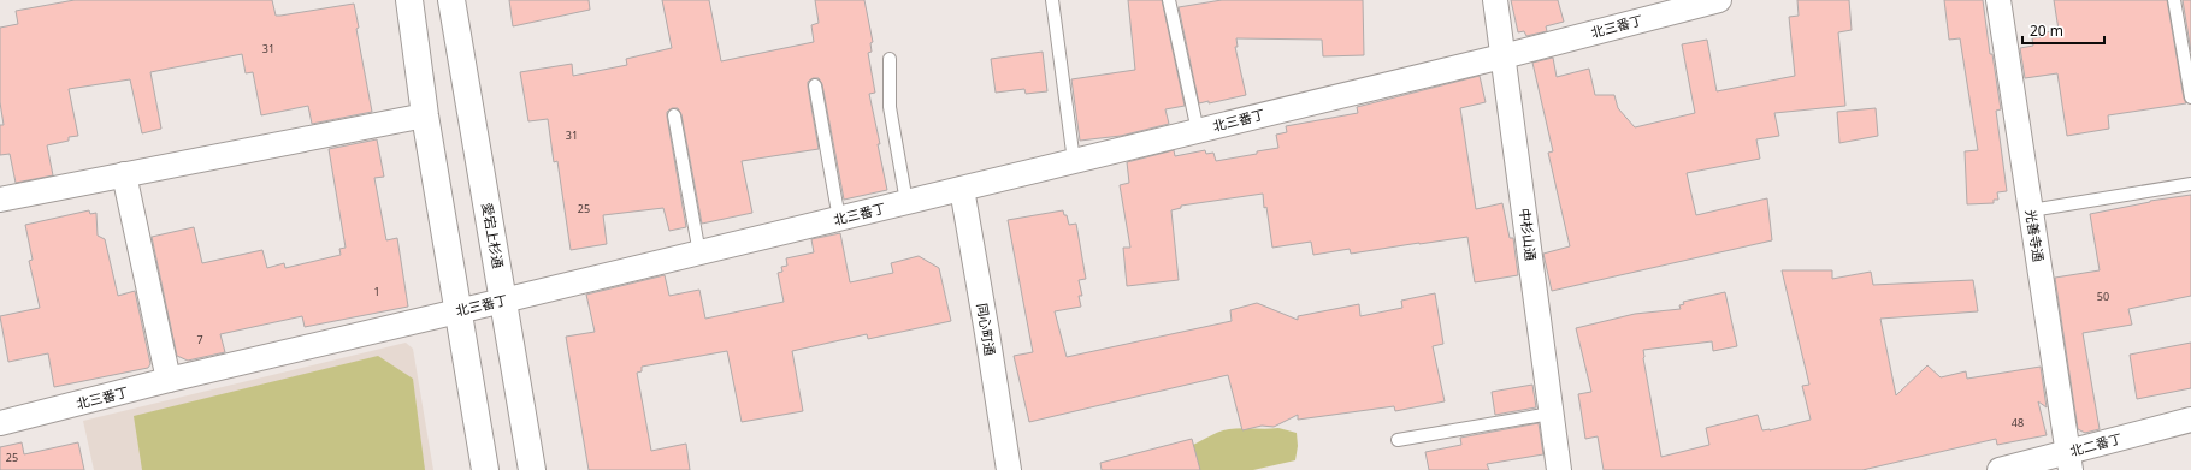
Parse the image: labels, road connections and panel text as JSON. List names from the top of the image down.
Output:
{
  "streets": {
    "street": [
      "北三番丁",
      "中杉山通",
      "愛宕上杉通",
      "光善寺通",
      "同心町通",
      "北二番丁"
    ]
  },
  "crossings": [
    ["北三番丁", "中杉山通"],
    ["北三番丁", "愛宕上杉通"],
    ["北三番丁", "同心町通"],
    ["光善寺通", "北二番丁"]
  ],
  "house_numbers": [
    "31",
    "31",
    "25",
    "1",
    "50",
    "7",
    "48",
    "25"
  ],
  "scale_bar": "20 m"
}
